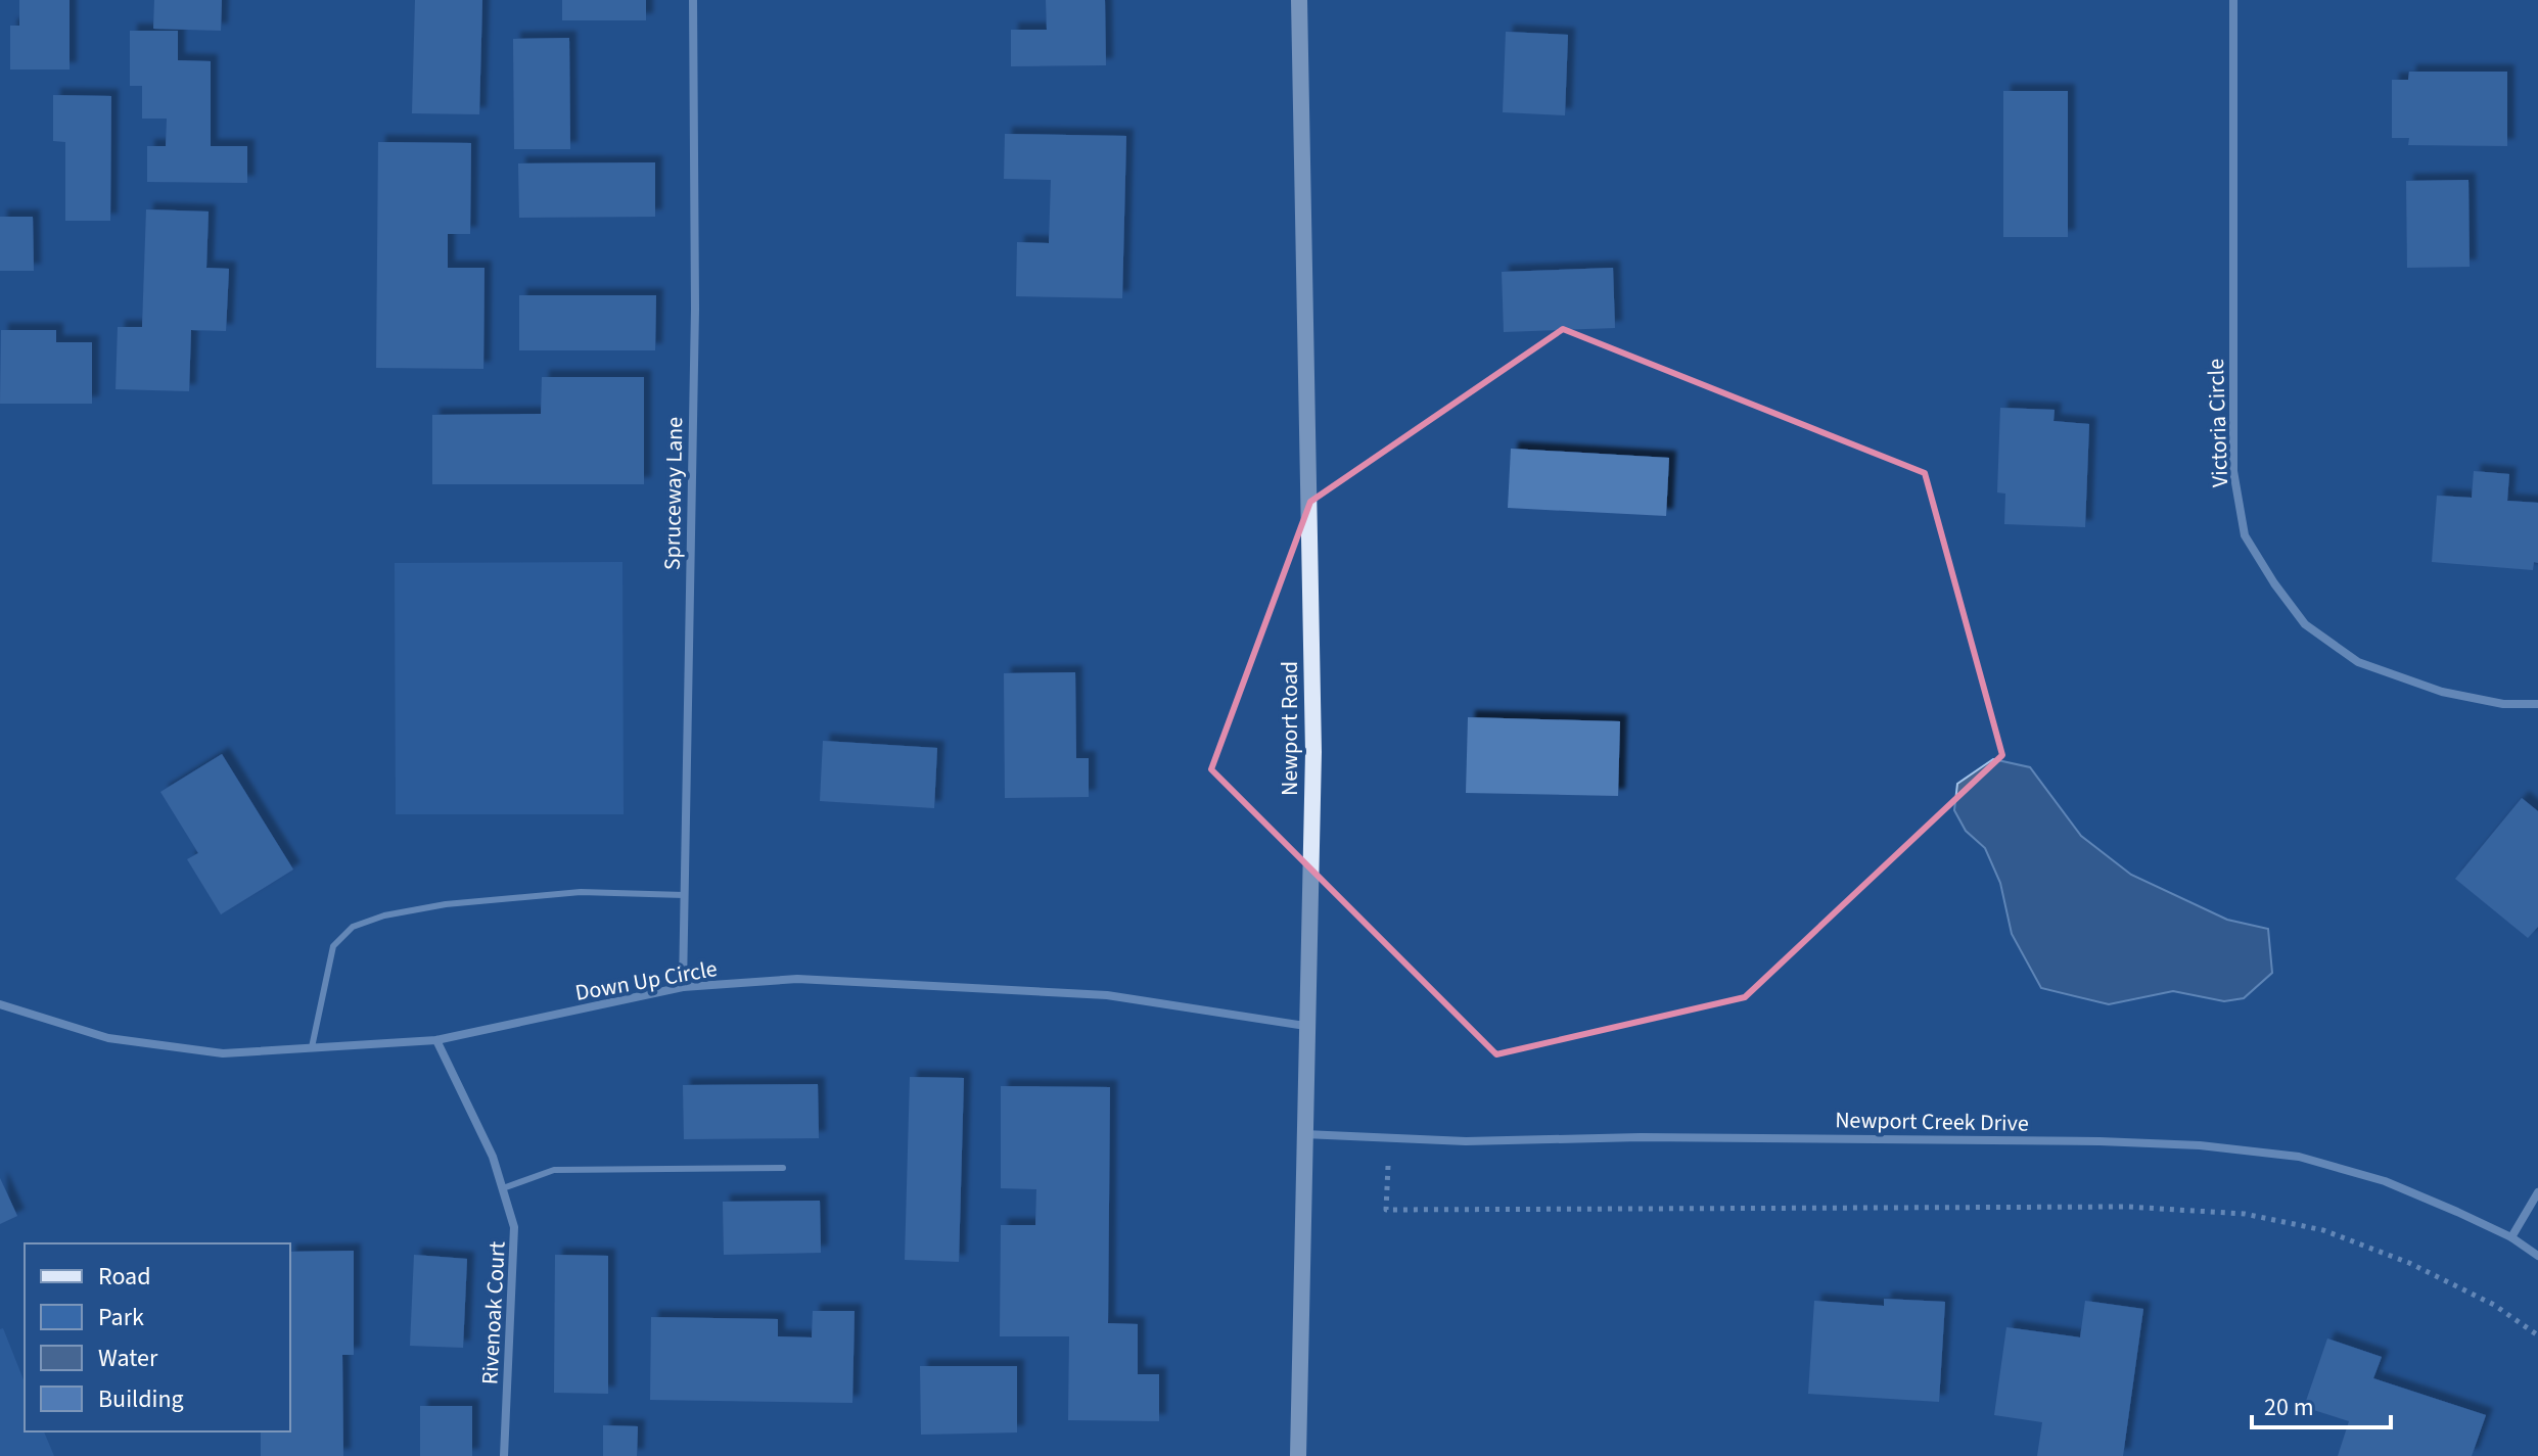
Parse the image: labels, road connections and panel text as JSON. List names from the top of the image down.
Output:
{
  "streets": {
    "street": [
      "Victoria Circle",
      "Spruceway Lane",
      "Newport Road",
      "Down Up Circle",
      "Newport Creek Drive",
      "Rivenoak Court"
    ]
  },
  "crossings": [
    ["Spruceway Lane", "Down Up Circle"],
    ["Newport Road", "Down Up Circle"],
    ["Newport Road", "Newport Creek Drive"],
    ["Down Up Circle", "Rivenoak Court"]
  ],
  "legend": [
    "Road",
    "Park",
    "Water",
    "Building"
  ],
  "scale_bar": "20 m"
}
